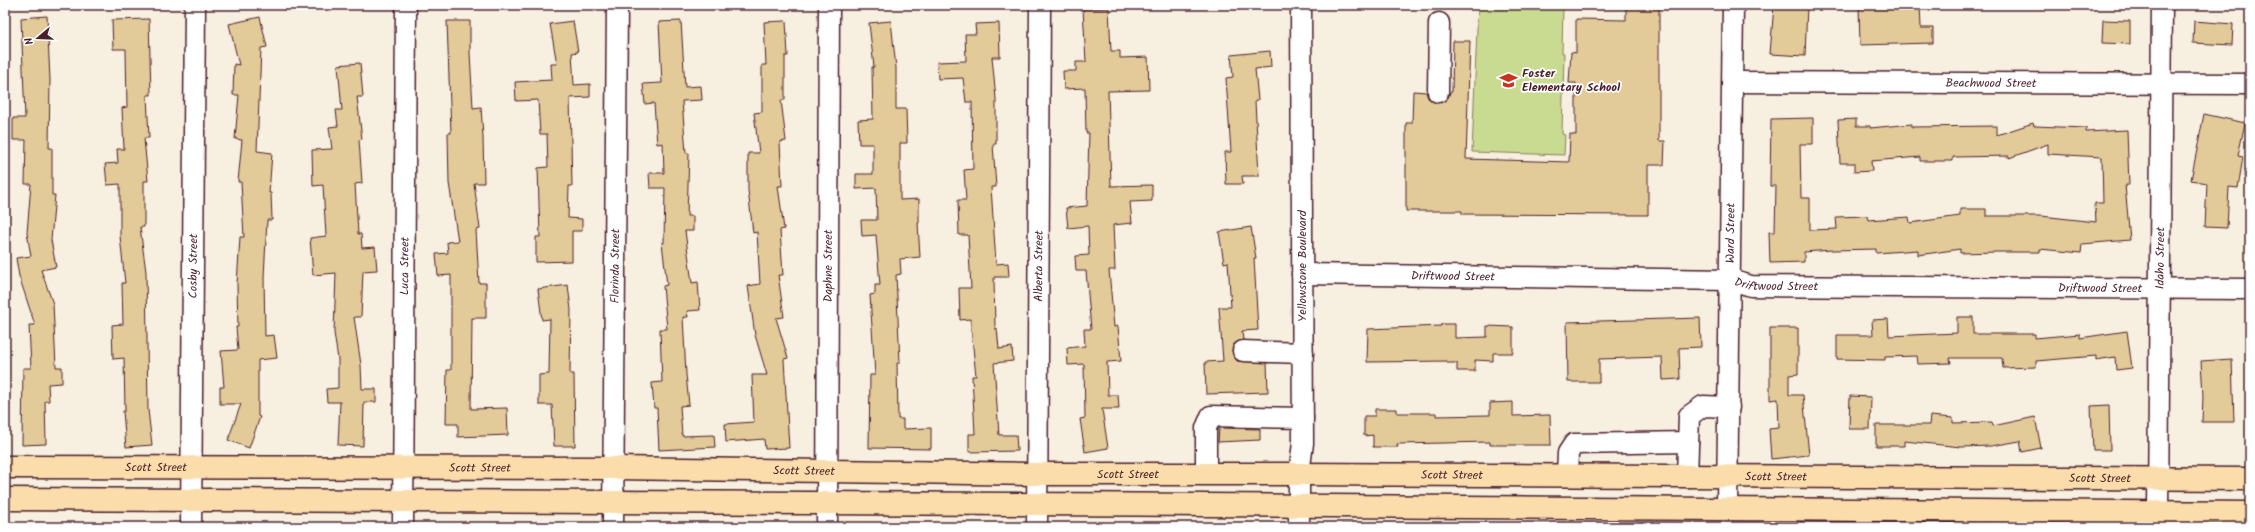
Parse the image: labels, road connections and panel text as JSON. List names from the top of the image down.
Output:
{
  "streets": {
    "main road": ["Scott Street"],
    "street": [
      "Beachwood Street",
      "Ward Street",
      "Idaho Street",
      "Cosby Street",
      "Luca Street",
      "Florinda Street",
      "Daphne Street",
      "Alberta Street",
      "Yellowstone Boulevard",
      "Driftwood Street"
    ]
  },
  "crossings": [
    ["Beachwood Street", "Ward Street"],
    ["Beachwood Street", "Idaho Street"],
    ["Ward Street", "Driftwood Street"],
    ["Ward Street", "Scott Street"],
    ["Idaho Street", "Driftwood Street"],
    ["Idaho Street", "Scott Street"],
    ["Cosby Street", "Scott Street"],
    ["Luca Street", "Scott Street"],
    ["Florinda Street", "Scott Street"],
    ["Daphne Street", "Scott Street"],
    ["Alberta Street", "Scott Street"],
    ["Yellowstone Boulevard", "Driftwood Street"],
    ["Yellowstone Boulevard", "Scott Street"]
  ],
  "places": {
    "school or university": ["Foster Elementary School"]
  },
  "north": "left"
}
